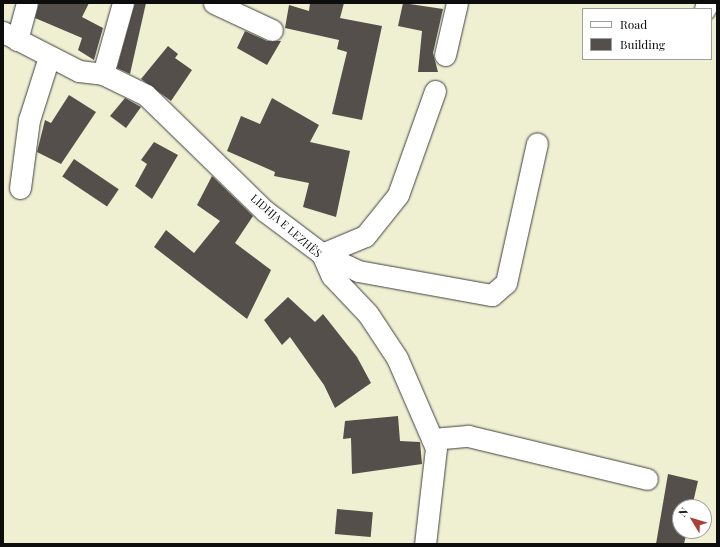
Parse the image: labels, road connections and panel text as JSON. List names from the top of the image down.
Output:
{
  "streets": {
    "street": ["LIDHJA E LEZHËS"]
  },
  "legend": ["Road", "Building"],
  "north": "top left"
}
